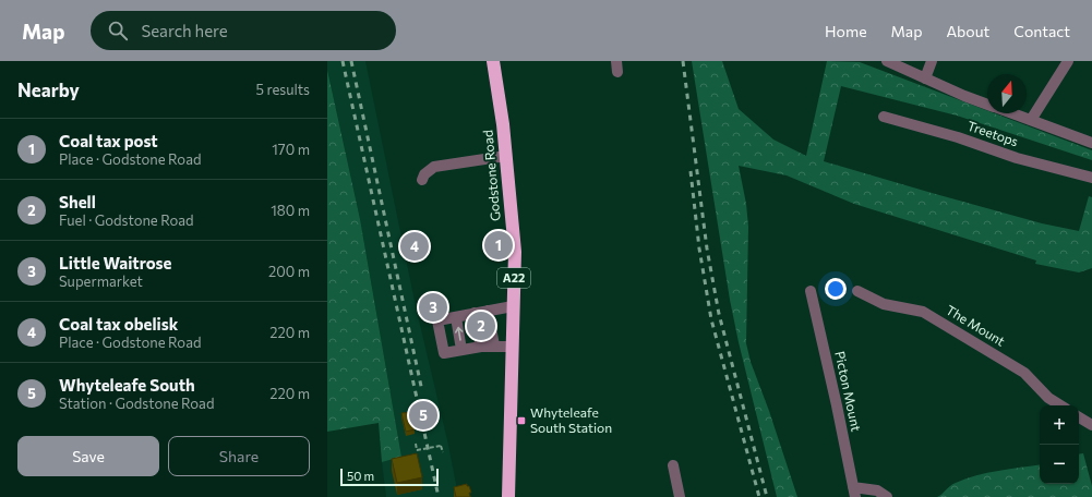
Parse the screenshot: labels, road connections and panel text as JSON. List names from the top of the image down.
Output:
{
  "streets": {
    "highway": ["Godstone Road", "A22"],
    "street": ["Treetops", "The Mount", "Picton Mount"]
  },
  "places": {
    "transit": ["Whyteleafe South Station"]
  },
  "scale_bar": "50 m",
  "north": "top",
  "page": {
    "header": "Map",
    "search": "Search here",
    "nav": [
      "Home",
      "Map",
      "About",
      "Contact"
    ],
    "heading": ["Nearby", "5 results"],
    "list": [
      {
        "mark": "1",
        "name": "Coal tax post",
        "note": "Place · Godstone Road",
        "value": "170 m"
      },
      {
        "mark": "2",
        "name": "Shell",
        "note": "Fuel · Godstone Road",
        "value": "180 m"
      },
      {
        "mark": "3",
        "name": "Little Waitrose",
        "note": "Supermarket",
        "value": "200 m"
      },
      {
        "mark": "4",
        "name": "Coal tax obelisk",
        "note": "Place · Godstone Road",
        "value": "220 m"
      },
      {
        "mark": "5",
        "name": "Whyteleafe South",
        "note": "Station · Godstone Road",
        "value": "220 m"
      }
    ],
    "pins": [
      "1",
      "4",
      "3",
      "2",
      "5"
    ],
    "map_buttons": ["+", "−"],
    "buttons": ["Save", "Share"],
    "scale": "50 m"
  }
}
